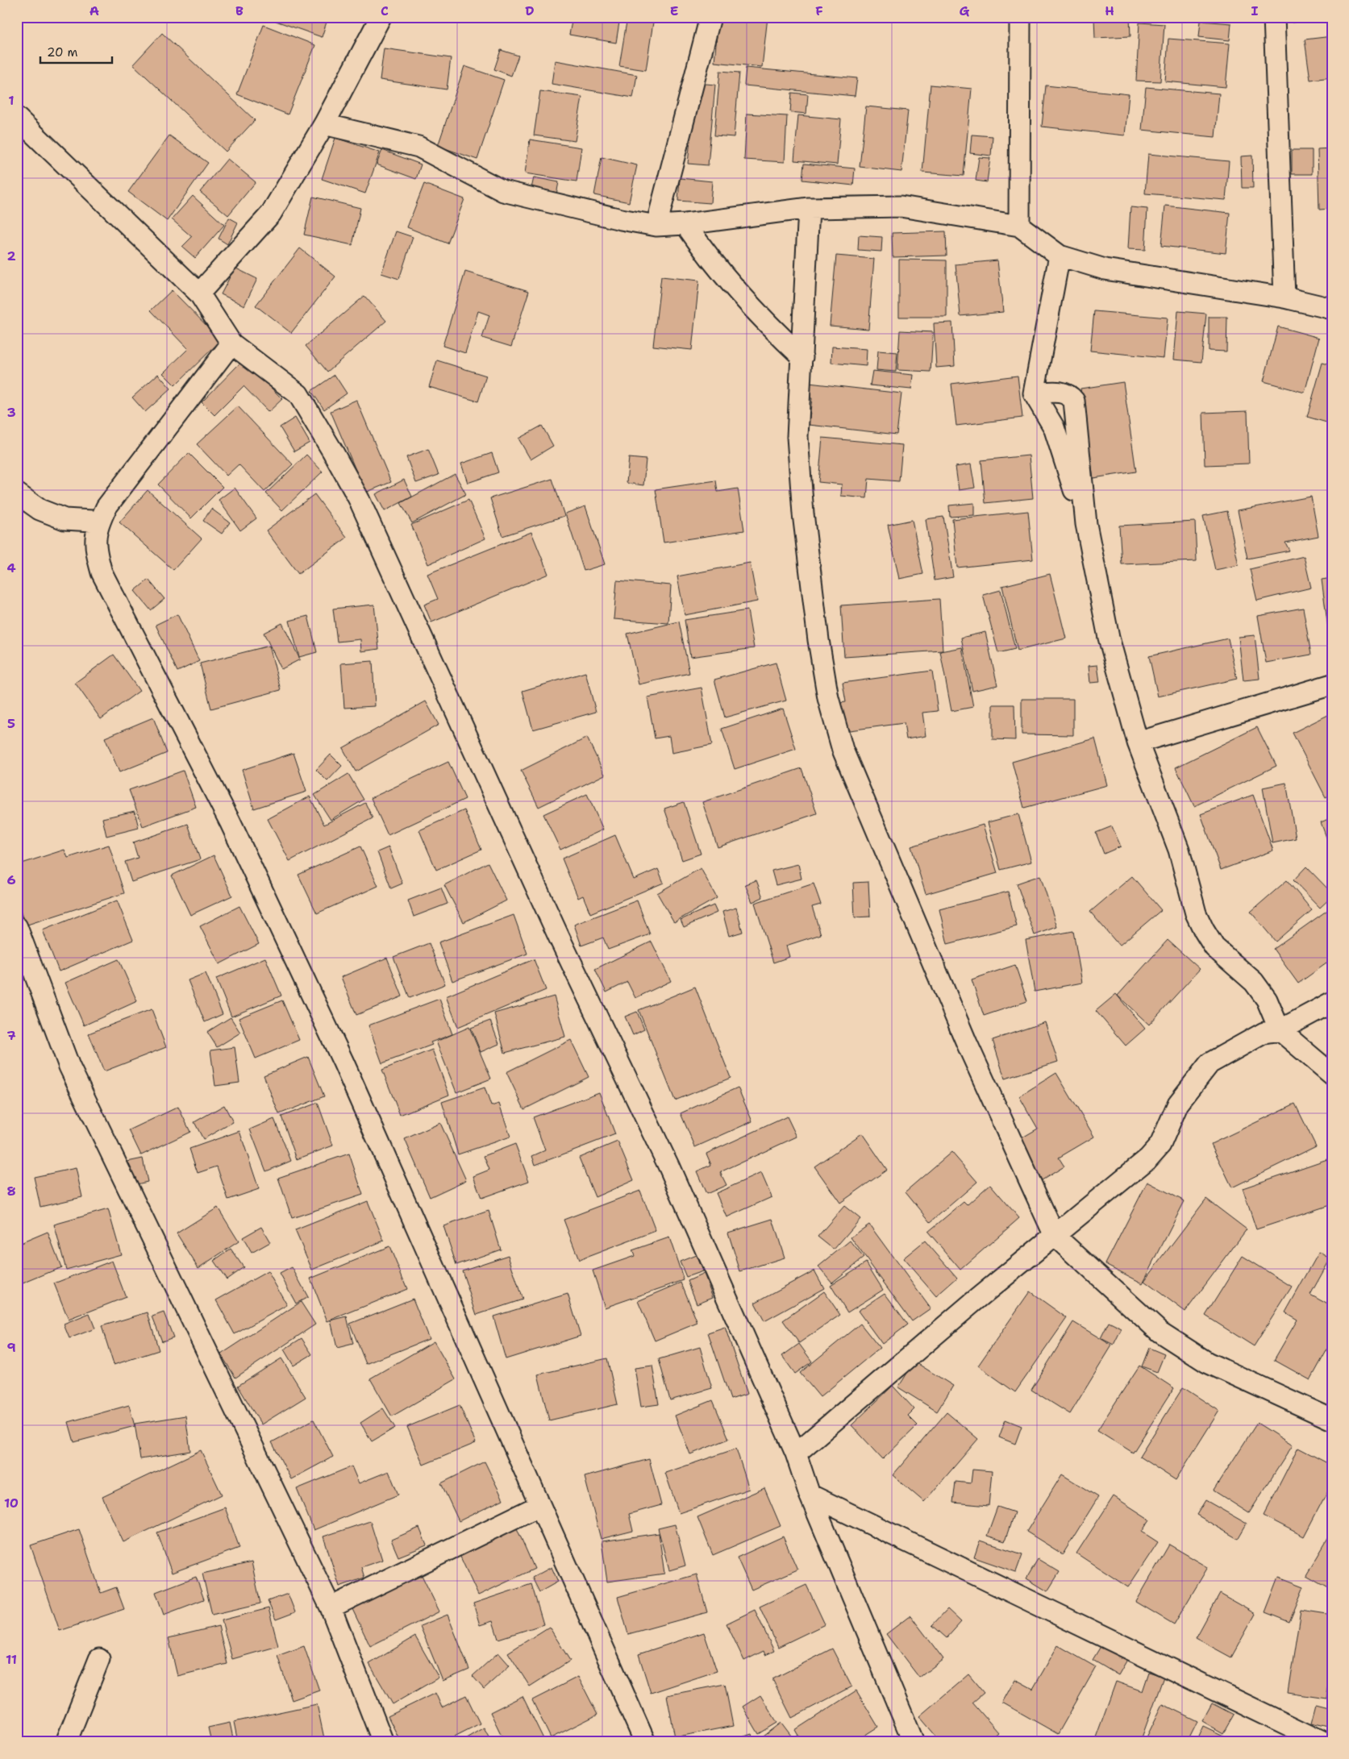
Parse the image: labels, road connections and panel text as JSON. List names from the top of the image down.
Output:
{
  "scale_bar": "20 m",
  "grid": {
    "columns": [
      "A",
      "B",
      "C",
      "D",
      "E",
      "F",
      "G",
      "H",
      "I"
    ],
    "rows": [
      "1",
      "2",
      "3",
      "4",
      "5",
      "6",
      "7",
      "8",
      "9",
      "10",
      "11"
    ]
  }
}
